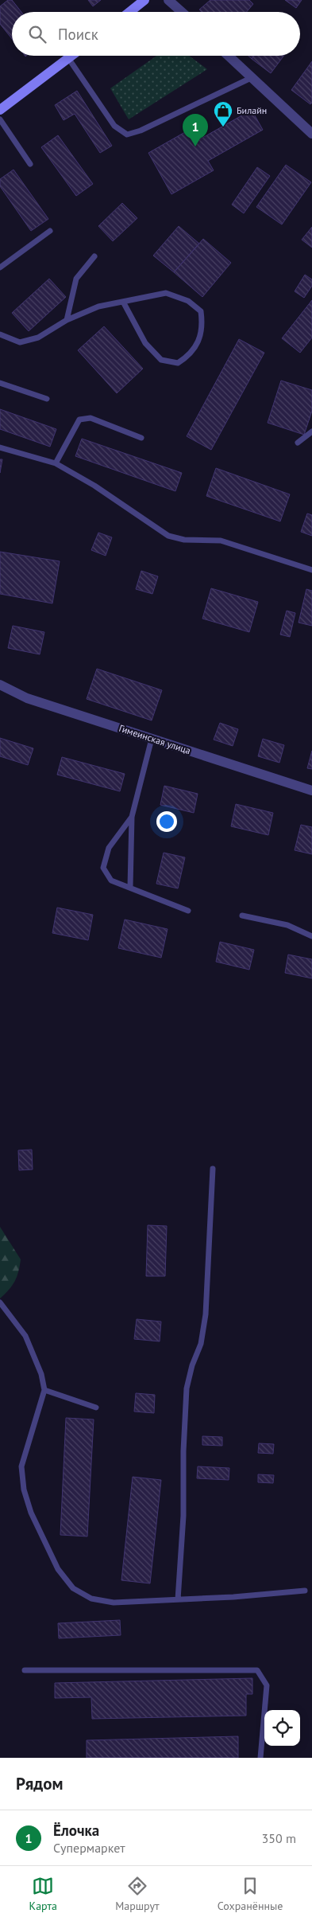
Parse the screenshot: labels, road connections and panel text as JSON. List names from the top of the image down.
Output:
{
  "streets": {
    "street": ["Гимеинская улица"]
  },
  "places": {
    "shop": ["Билайн"]
  },
  "page": {
    "search": "Поиск",
    "pins": "1",
    "heading": "Рядом",
    "list": [
      {
        "mark": "1",
        "name": "Ёлочка",
        "note": "Супермаркет",
        "value": "350 m"
      }
    ],
    "nav": ["Карта", "Маршрут", "Сохранённые"]
  }
}
